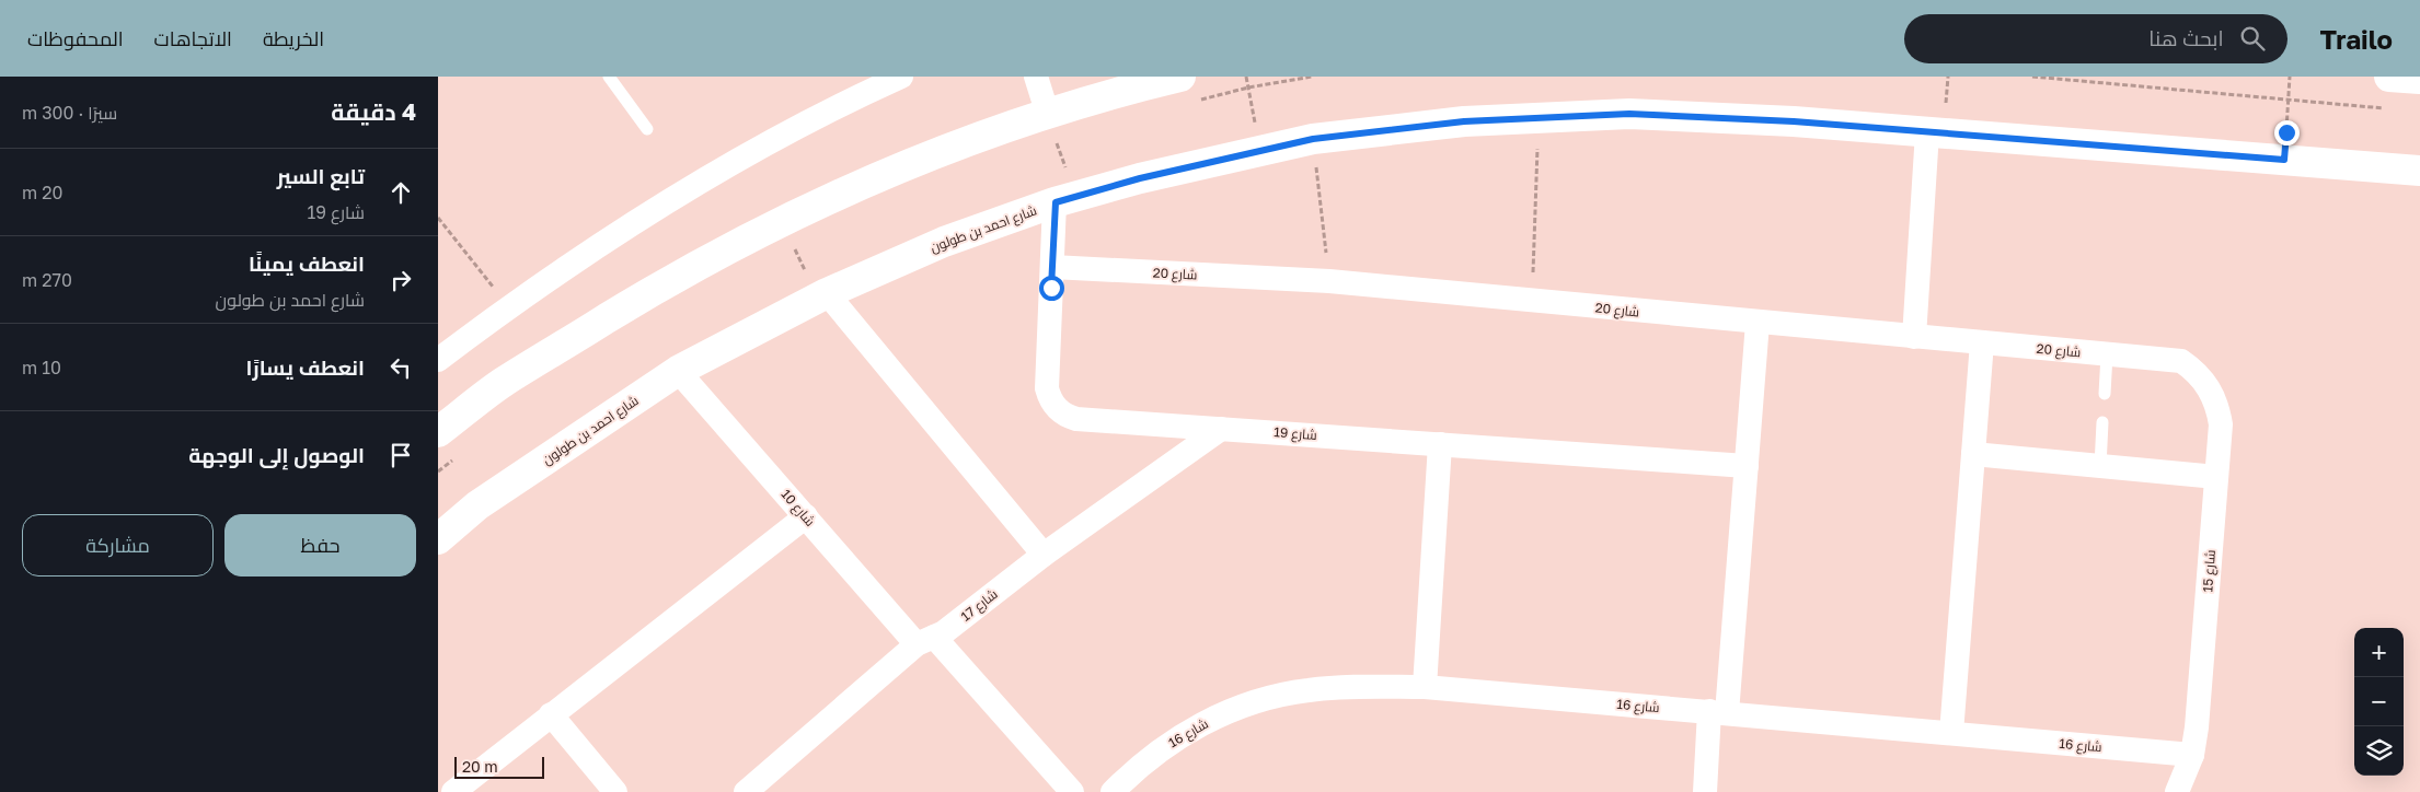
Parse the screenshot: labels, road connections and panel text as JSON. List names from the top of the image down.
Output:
{
  "streets": {
    "street": [
      "شارع احمد بن طولون",
      "شارع 20",
      "شارع 19",
      "شارع 10",
      "شارع 15",
      "شارع 17",
      "شارع 16"
    ]
  },
  "crossings": [
    ["شارع احمد بن طولون", "شارع 19"],
    ["شارع احمد بن طولون", "شارع 10"],
    ["شارع 20", "شارع 19"],
    ["شارع 20", "شارع 15"],
    ["شارع 19", "شارع 17"],
    ["شارع 10", "شارع 17"],
    ["شارع 15", "شارع 16"]
  ],
  "scale_bar": "20 m",
  "page": {
    "header": "Trailo",
    "search": "ابحث هنا",
    "nav": ["الخريطة", "الاتجاهات", "المحفوظات"],
    "heading": ["4 دقيقة", "سيرًا · 300 m"],
    "list": [
      ["تابع السير", "شارع 19", "20 m"],
      ["انعطف يمينًا", "شارع احمد بن طولون", "270 m"],
      ["انعطف يسارًا", "10 m"],
      "الوصول إلى الوجهة"
    ],
    "buttons": ["حفظ", "مشاركة"],
    "map_buttons": ["+", "−"],
    "scale": "20 m"
  }
}
